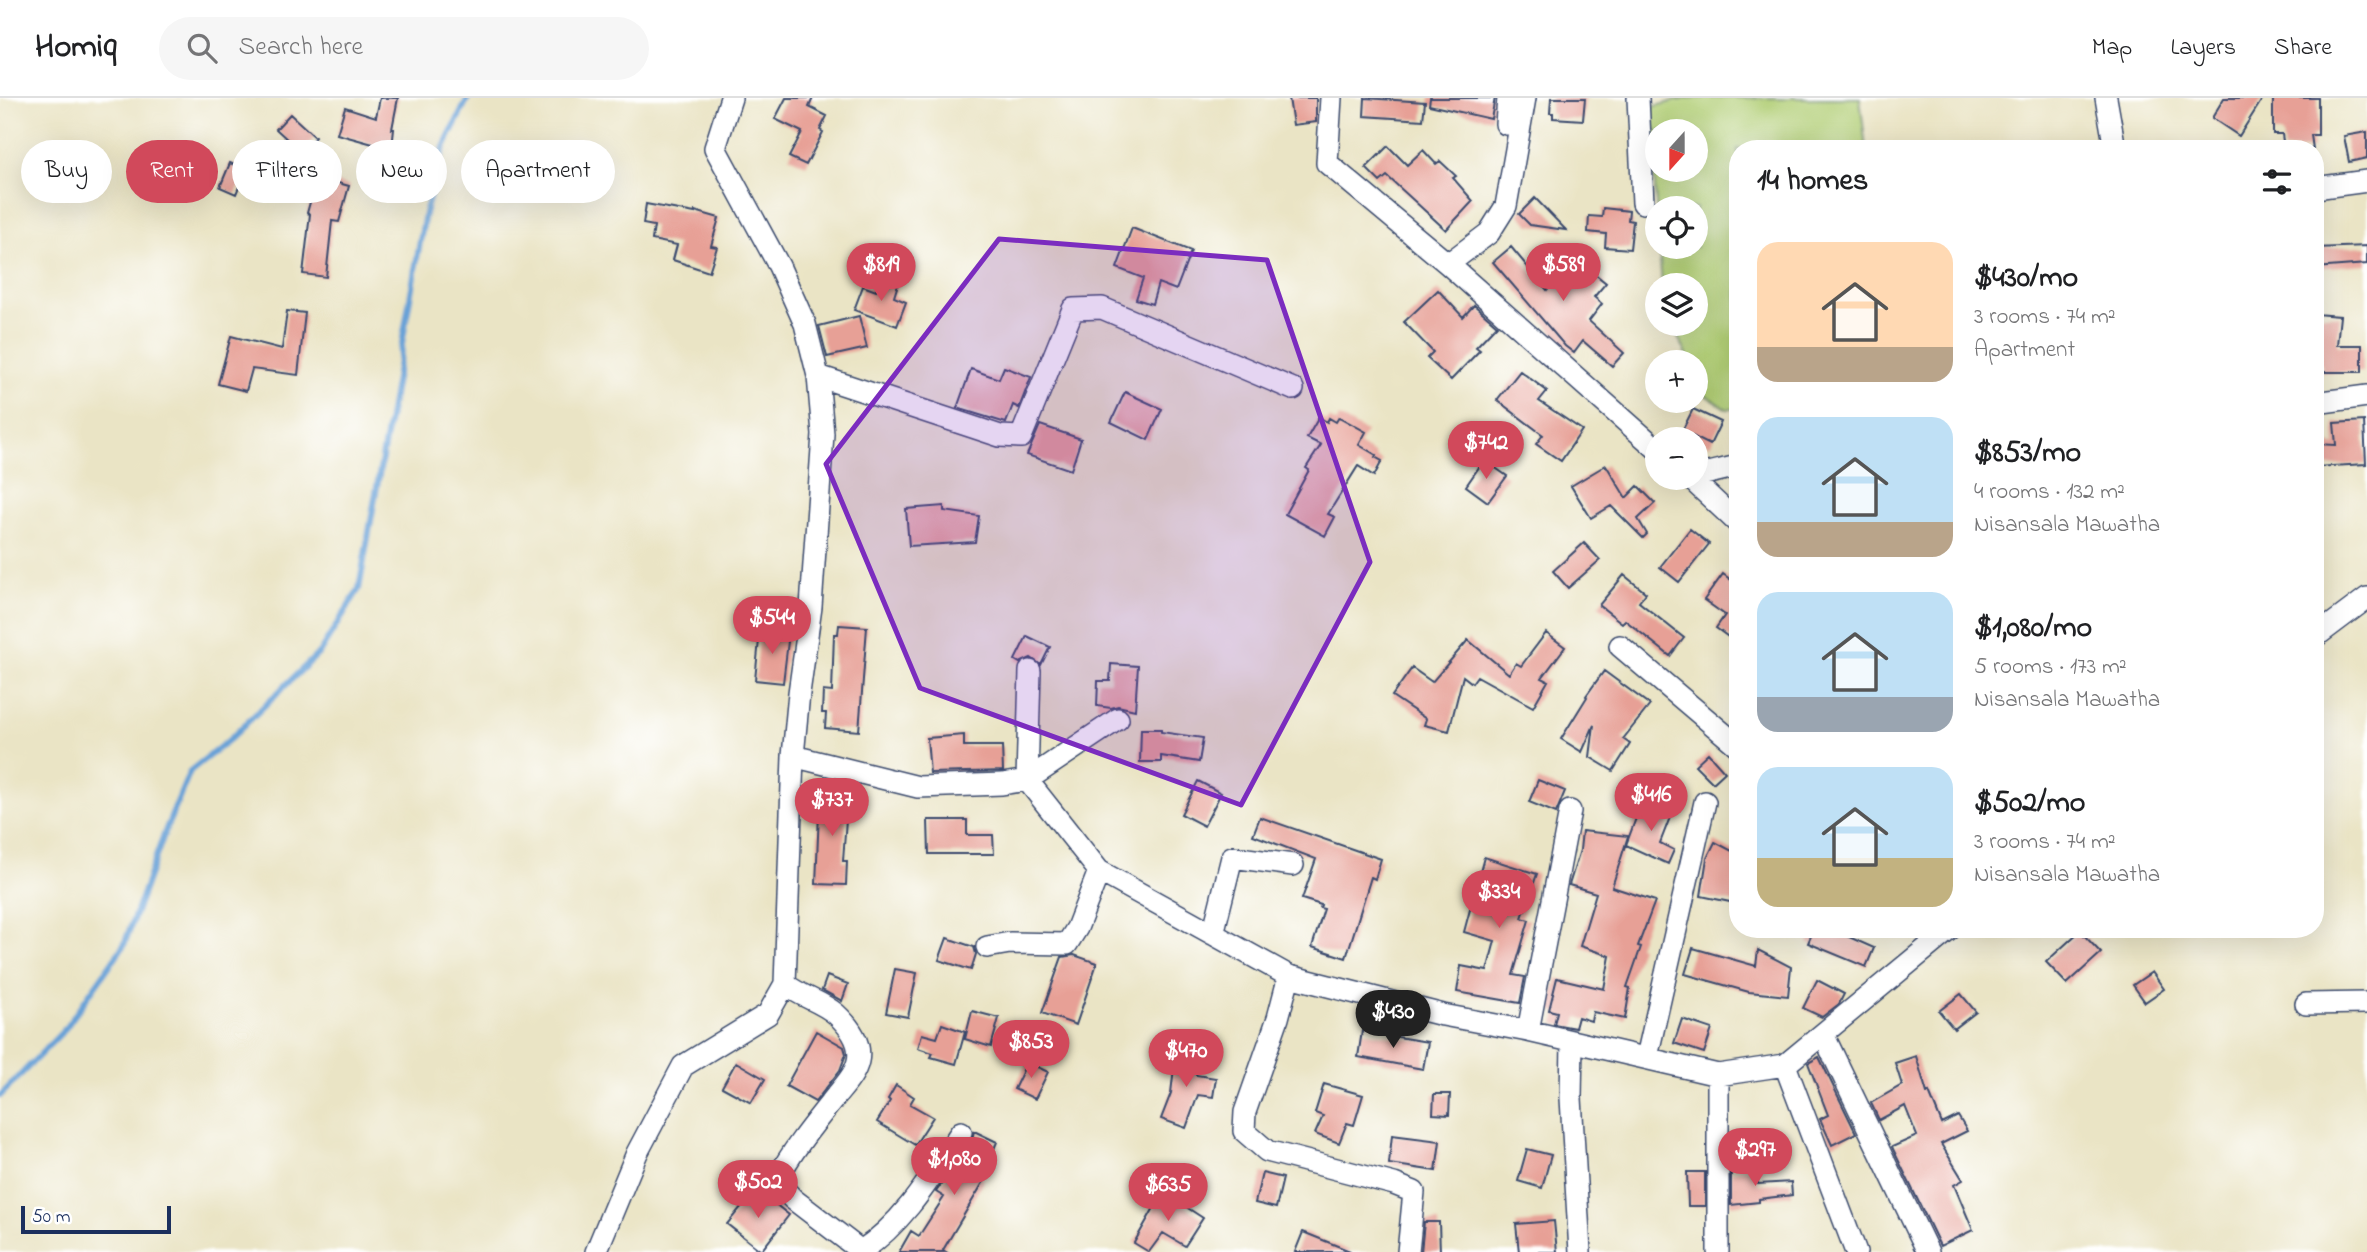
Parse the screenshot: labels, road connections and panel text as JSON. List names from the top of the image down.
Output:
{
  "scale_bar": "50 m",
  "north": "bottom",
  "page": {
    "header": "Homiq",
    "search": "Search here",
    "nav": ["Map", "Layers", "Share"],
    "map_buttons": ["+", "−"],
    "chip": [
      "Buy",
      "Rent",
      "Filters",
      "New",
      "Apartment"
    ],
    "heading": "14 homes",
    "list": [
      {
        "name": "$430/mo",
        "note": "3 rooms · 74 m² · Apartment"
      },
      {
        "name": "$853/mo",
        "note": "4 rooms · 132 m² · Nisansala Mawatha"
      },
      {
        "name": "$1,080/mo",
        "note": "5 rooms · 173 m² · Nisansala Mawatha"
      },
      {
        "name": "$502/mo",
        "note": "3 rooms · 74 m² · Nisansala Mawatha"
      }
    ],
    "price": [
      "$819",
      "$589",
      "$742",
      "$544",
      "$416",
      "$737",
      "$334",
      "$430",
      "$853",
      "$470",
      "$297",
      "$1,080",
      "$502",
      "$635"
    ],
    "scale": "50 m"
  }
}
